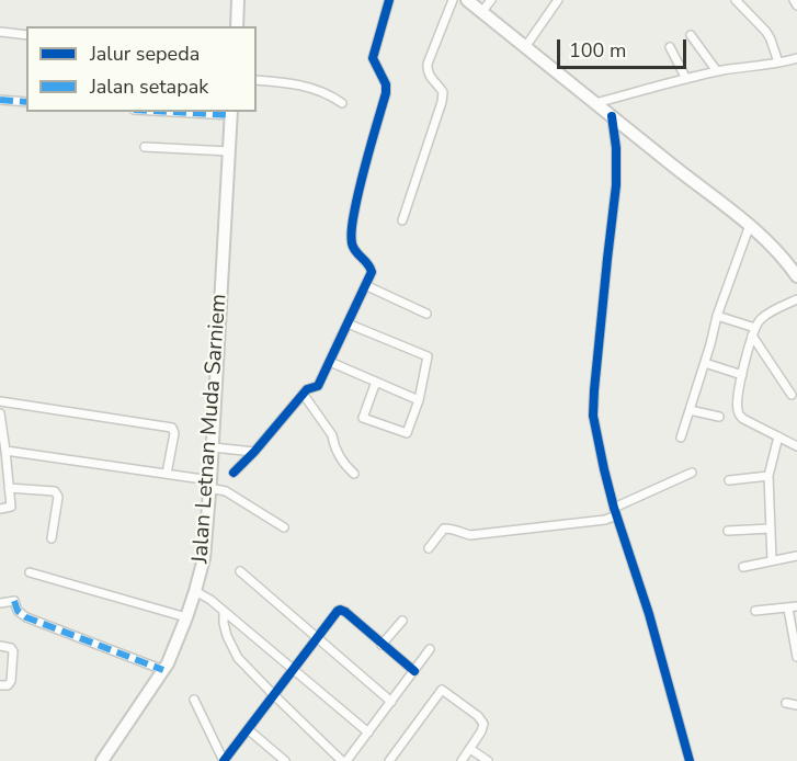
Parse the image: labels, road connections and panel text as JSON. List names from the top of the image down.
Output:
{
  "streets": {
    "main road": ["Jalan Letnan Muda Sarniem"]
  },
  "legend": ["Jalur sepeda", "Jalan setapak"],
  "scale_bar": "100 m"
}
